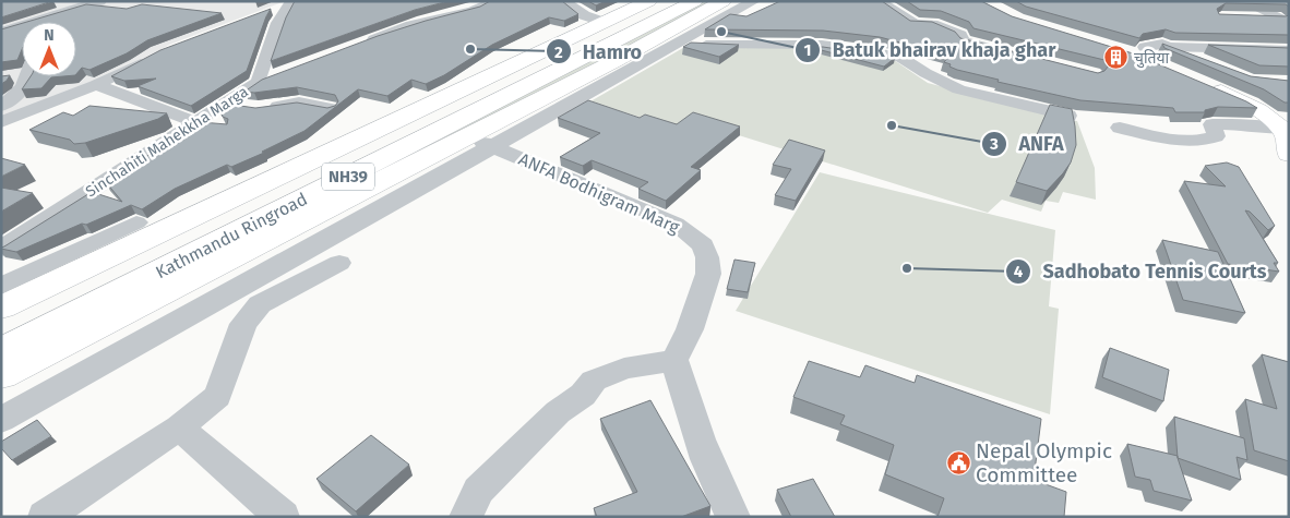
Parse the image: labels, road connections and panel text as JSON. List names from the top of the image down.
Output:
{
  "streets": {
    "main road": ["NH39", "Kathmandu Ringroad"],
    "street": ["Sinchahiti Mahekkha Marga", "ANFA Bodhigram Marg"]
  },
  "places": {
    "other": [
      "Batuk bhairav khaja ghar",
      "Hamro",
      "ANFA",
      "Sadhobato Tennis Courts"
    ],
    "building": ["चुतिया"],
    "public building": ["Nepal Olympic Committee"]
  },
  "north": "top"
}
